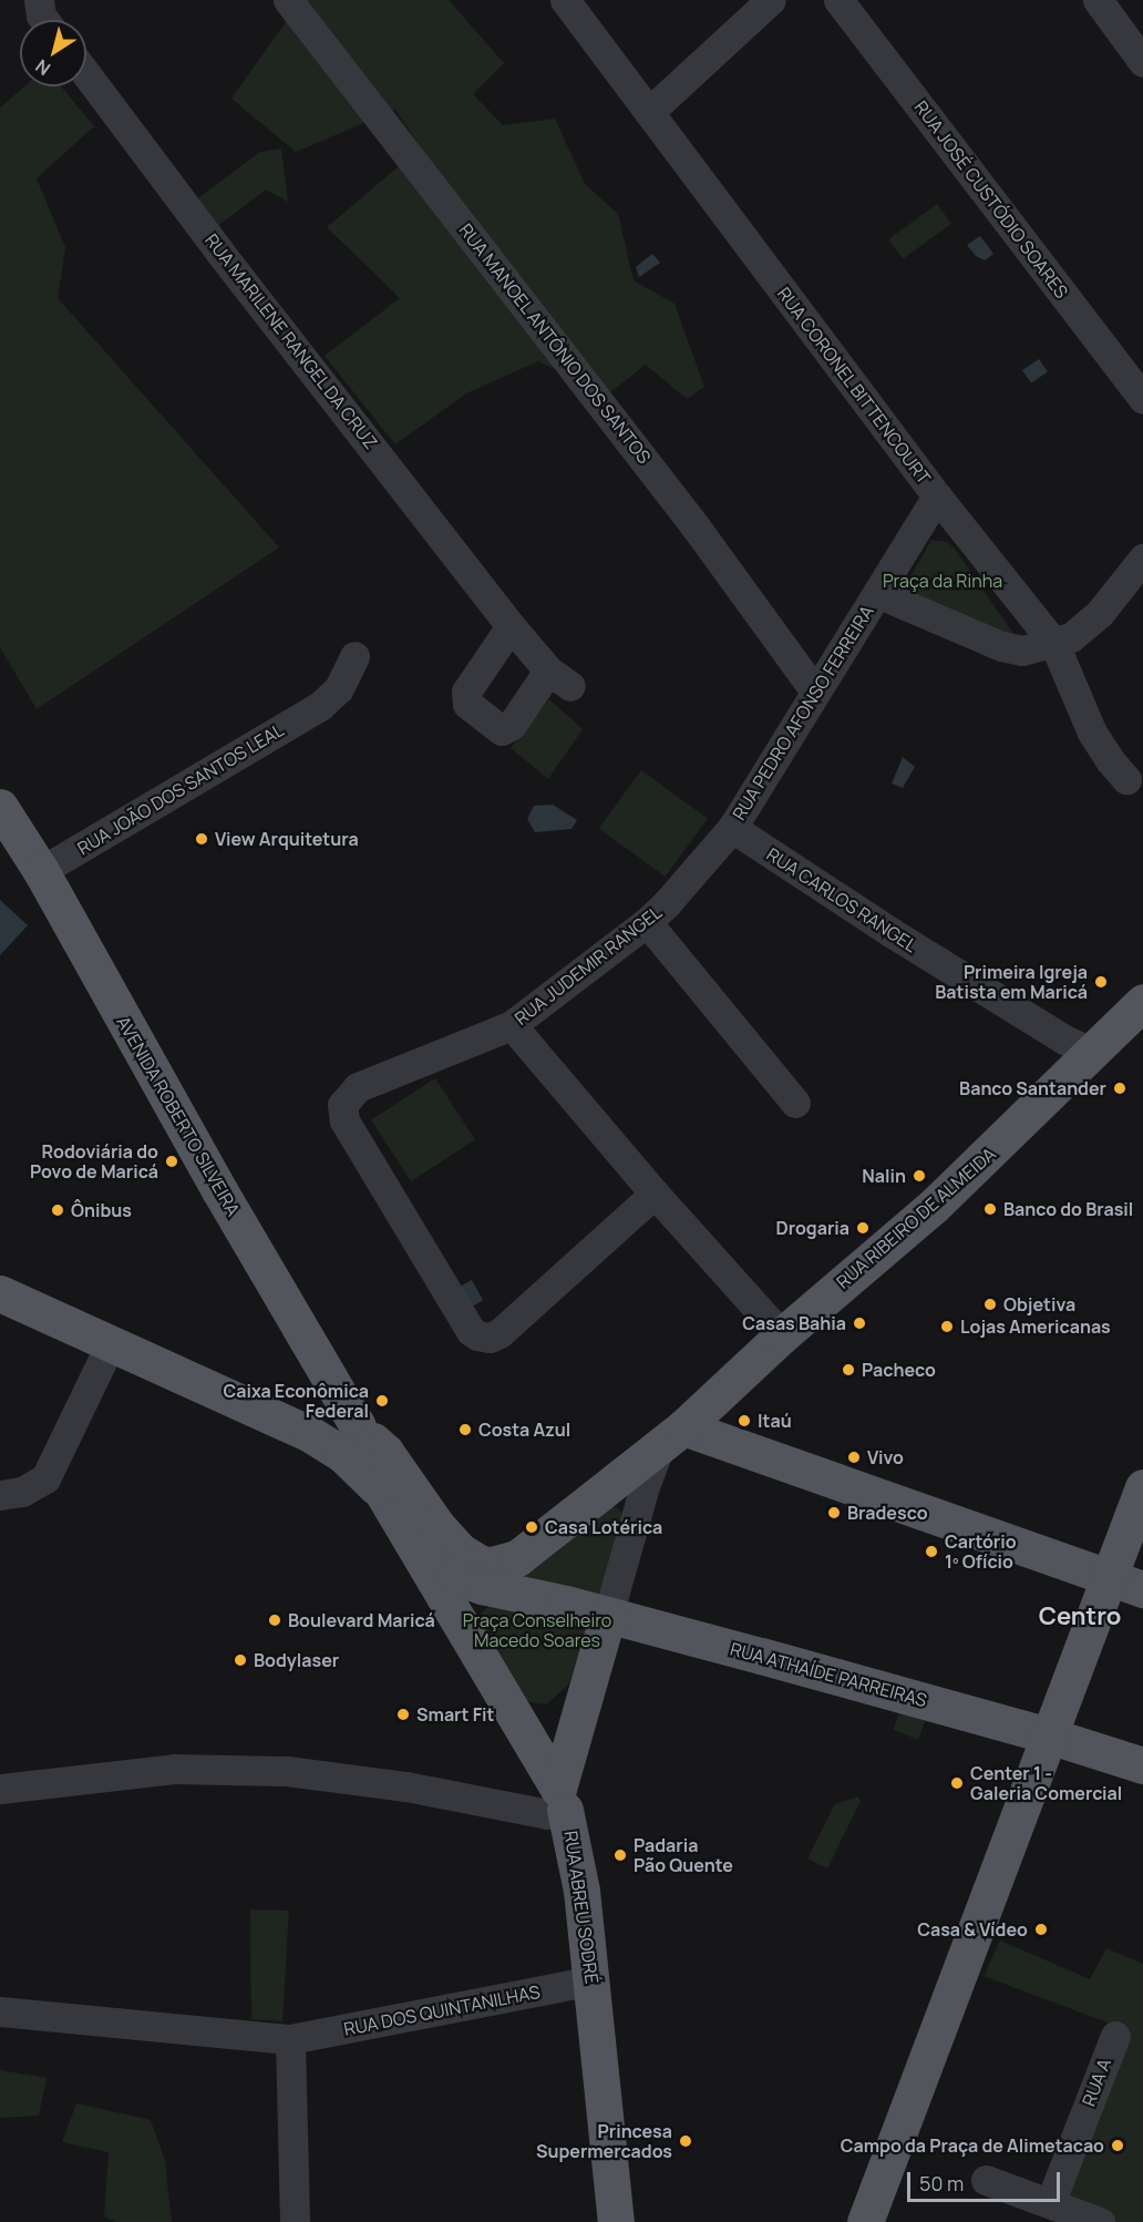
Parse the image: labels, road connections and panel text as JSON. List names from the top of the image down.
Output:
{
  "streets": {
    "main road": [
      "AVENIDA ROBERTO SILVEIRA",
      "RUA RIBEIRO DE ALMEIDA",
      "RUA ATHAÍDE PARREIRAS",
      "RUA ABREU SODRÉ"
    ],
    "street": [
      "RUA JOSÉ CUSTÓDIO SOARES",
      "RUA MARILENE RANGEL DA CRUZ",
      "RUA MANOEL ANTÔNIO DOS SANTOS",
      "RUA CORONEL BITTENCOURT",
      "RUA PEDRO AFONSO FERREIRA",
      "RUA JOÃO DOS SANTOS LEAL",
      "RUA CARLOS RANGEL",
      "RUA JUDEMIR RANGEL",
      "RUA DOS QUINTANILHAS",
      "RUA A"
    ]
  },
  "crossings": [
    ["RUA MANOEL ANTÔNIO DOS SANTOS", "RUA PEDRO AFONSO FERREIRA"],
    ["RUA CORONEL BITTENCOURT", "RUA PEDRO AFONSO FERREIRA"],
    ["RUA PEDRO AFONSO FERREIRA", "RUA CARLOS RANGEL"],
    ["RUA PEDRO AFONSO FERREIRA", "RUA JUDEMIR RANGEL"],
    ["RUA JOÃO DOS SANTOS LEAL", "AVENIDA ROBERTO SILVEIRA"],
    ["RUA CARLOS RANGEL", "RUA JUDEMIR RANGEL"],
    ["RUA CARLOS RANGEL", "RUA RIBEIRO DE ALMEIDA"],
    ["AVENIDA ROBERTO SILVEIRA", "RUA RIBEIRO DE ALMEIDA"],
    ["AVENIDA ROBERTO SILVEIRA", "RUA ABREU SODRÉ"],
    ["RUA ABREU SODRÉ", "RUA DOS QUINTANILHAS"]
  ],
  "districts": ["Centro"],
  "parks": ["Praça da Rinha", "Praça Conselheiro Macedo Soares"],
  "places": [
    "View Arquitetura",
    "Primeira Igreja Batista em Maricá",
    "Banco Santander",
    "Rodoviária do Povo de Maricá",
    "Nalin",
    "Banco do Brasil",
    "Ônibus",
    "Drogaria",
    "Objetiva",
    "Casas Bahia",
    "Lojas Americanas",
    "Pacheco",
    "Caixa Econômica Federal",
    "Itaú",
    "Costa Azul",
    "Vivo",
    "Bradesco",
    "Casa Lotérica",
    "Cartório 1º Ofício",
    "Boulevard Maricá",
    "Bodylaser",
    "Smart Fit",
    "Center 1 - Galeria Comercial",
    "Padaria Pão Quente",
    "Casa & Vídeo",
    "Princesa Supermercados",
    "Campo da Praça de Alimetacao"
  ],
  "scale_bar": "50 m",
  "north": "bottom left"
}
